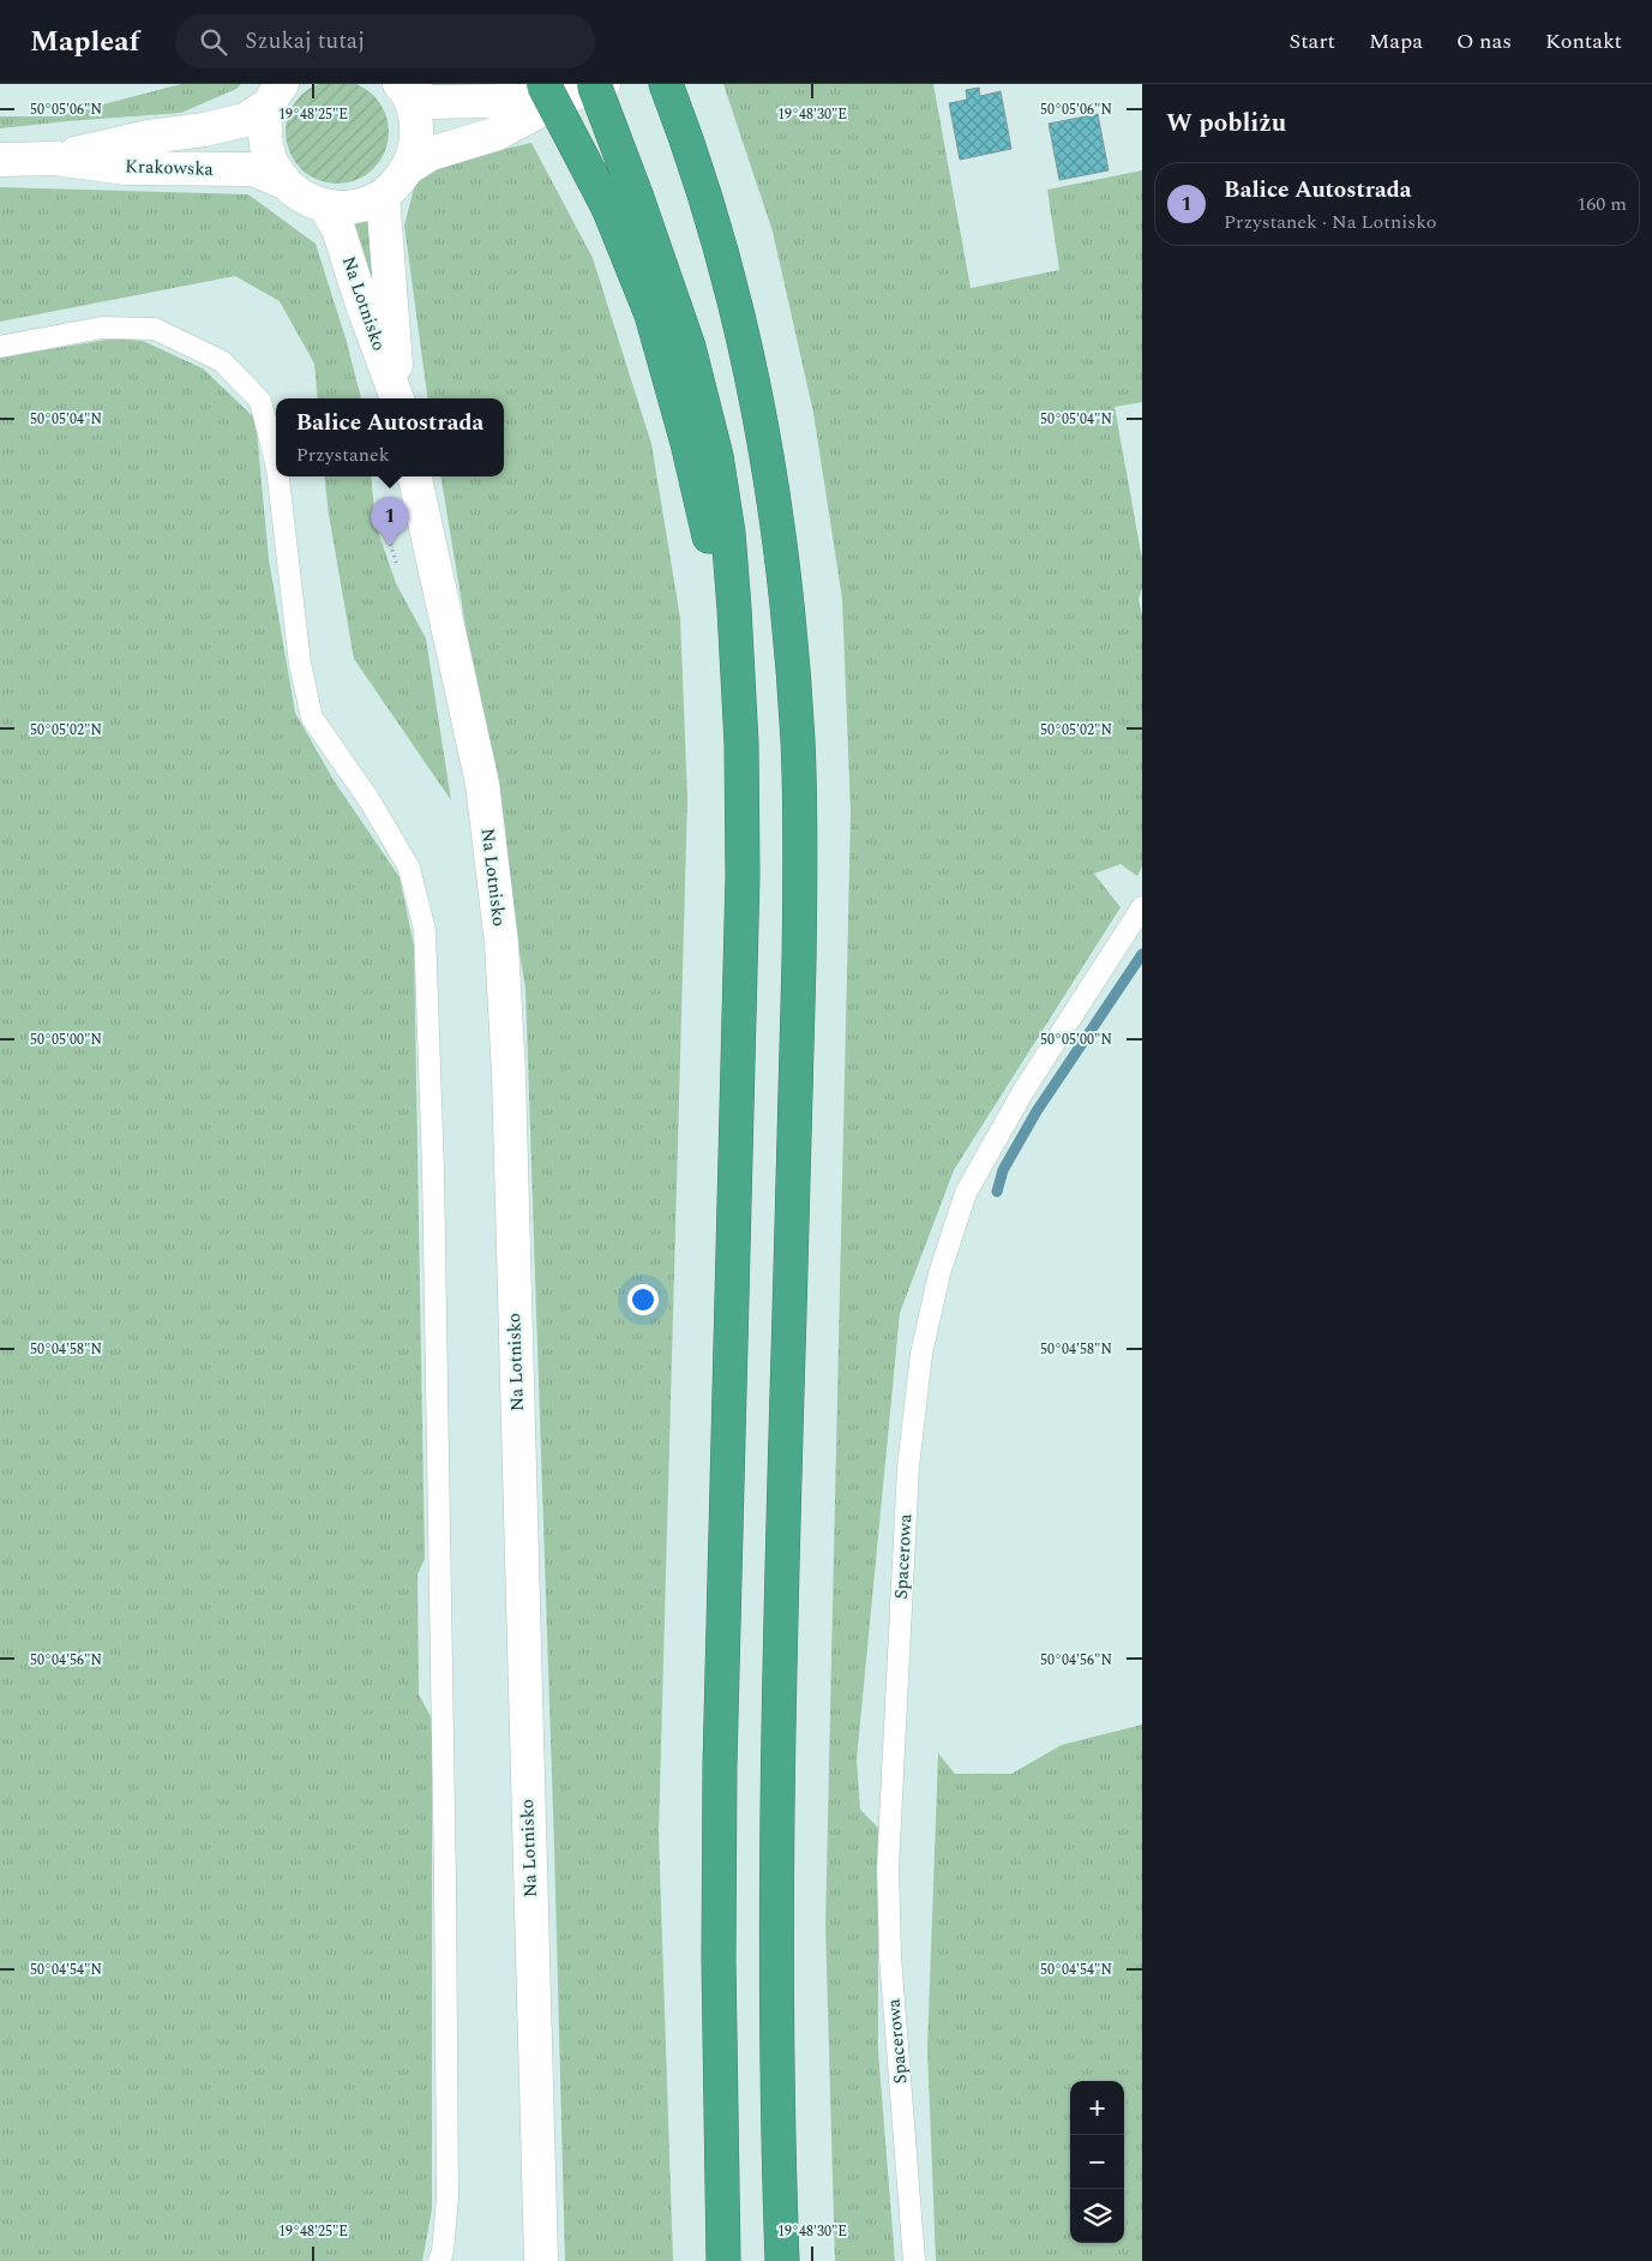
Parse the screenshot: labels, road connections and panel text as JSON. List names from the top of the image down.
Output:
{
  "streets": {
    "main road": ["Krakowska", "Na Lotnisko"],
    "lane": ["Spacerowa"]
  },
  "page": {
    "header": "Mapleaf",
    "search": "Szukaj tutaj",
    "nav": [
      "Start",
      "Mapa",
      "O nas",
      "Kontakt"
    ],
    "heading": "W pobliżu",
    "list": [
      {
        "mark": "1",
        "name": "Balice Autostrada",
        "note": "Przystanek · Na Lotnisko",
        "value": "160 m"
      }
    ],
    "popup": ["Balice Autostrada", "Przystanek"],
    "pins": "1",
    "map_buttons": ["+", "−"]
  },
  "coordinates": [
    "50°05'06\"N",
    "19°48'25\"E",
    "19°48'30\"E",
    "50°05'04\"N",
    "50°05'02\"N",
    "50°05'00\"N",
    "50°04'58\"N",
    "50°04'56\"N",
    "50°04'54\"N"
  ]
}
